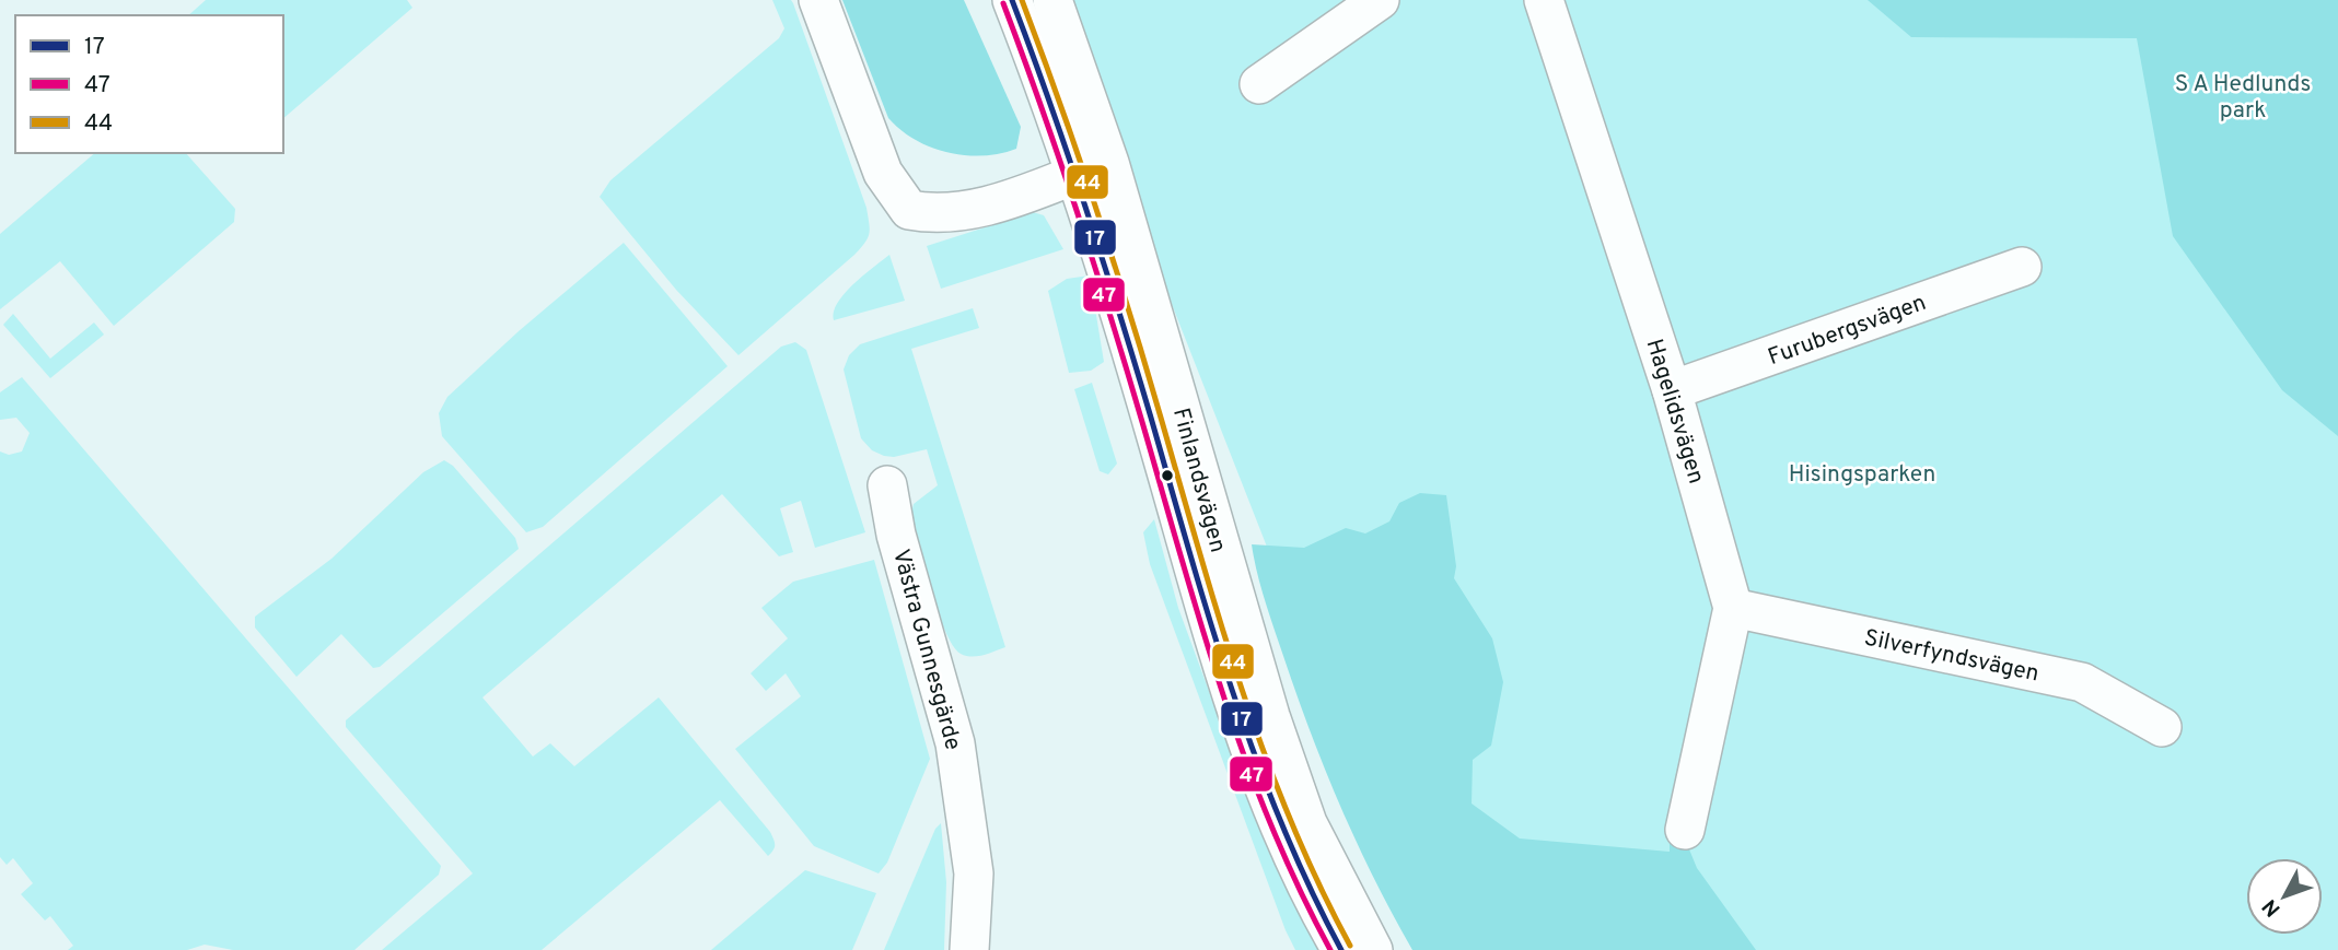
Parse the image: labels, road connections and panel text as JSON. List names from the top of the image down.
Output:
{
  "streets": {
    "street": [
      "Furubergsvägen",
      "Hagelidsvägen",
      "Finlandsvägen",
      "Västra Gunnesgärde",
      "Silverfyndsvägen"
    ]
  },
  "crossings": [
    ["Furubergsvägen", "Hagelidsvägen"],
    ["Hagelidsvägen", "Silverfyndsvägen"]
  ],
  "parks": ["S A Hedlunds park", "Hisingsparken"],
  "lines": ["transit line 17", "transit line 44", "transit line 47"],
  "legend": ["17", "47", "44"],
  "north": "bottom left"
}
